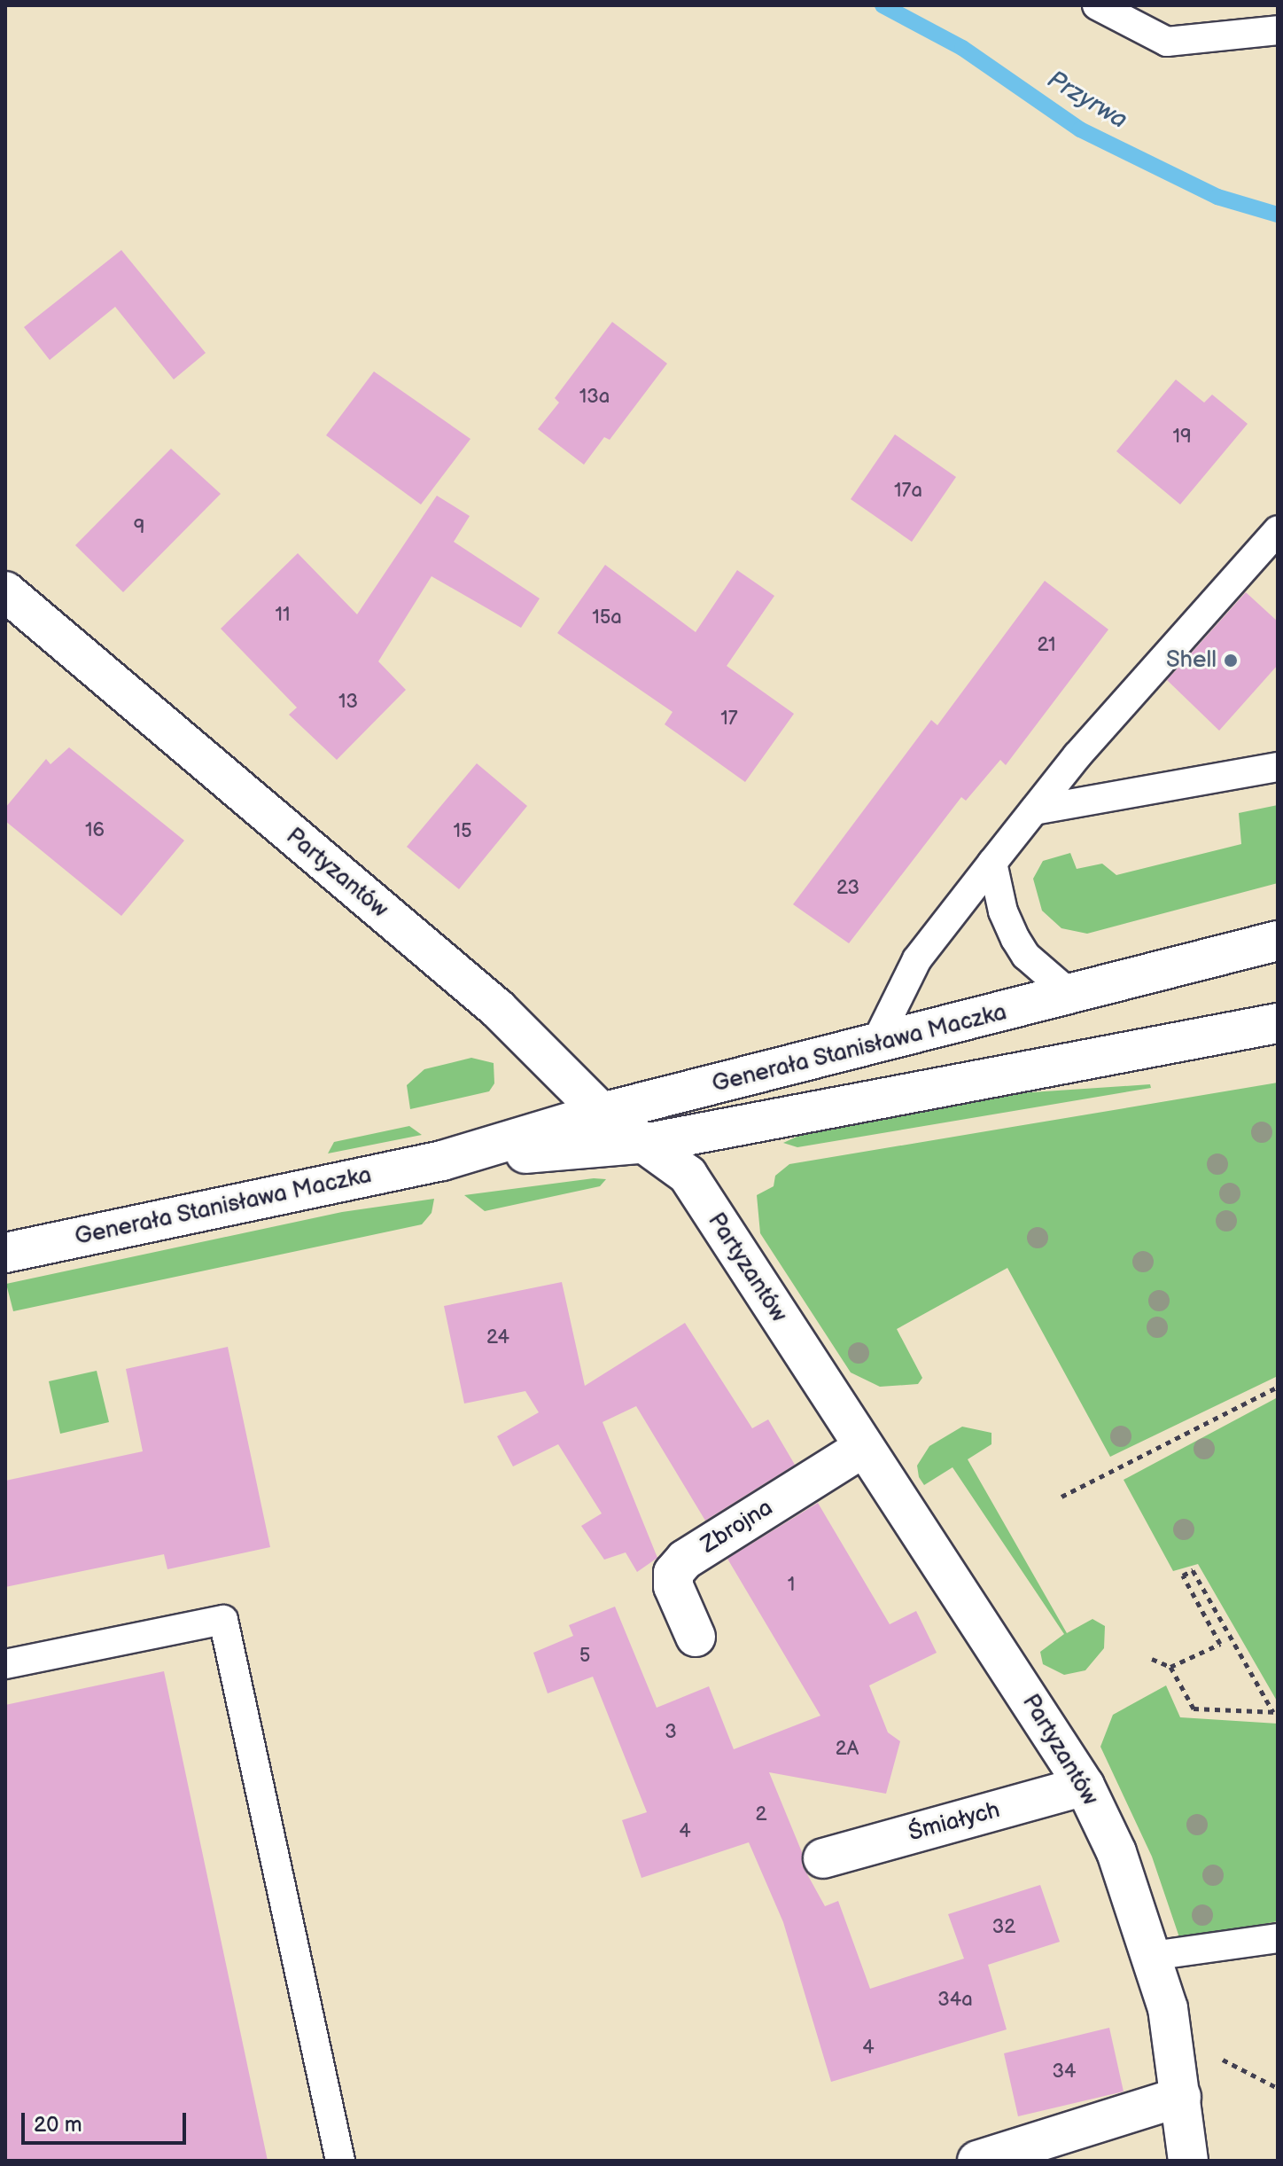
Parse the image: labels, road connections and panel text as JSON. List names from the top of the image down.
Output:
{
  "streets": {
    "street": [
      "Partyzantów",
      "Generała Stanisława Maczka",
      "Zbrojna",
      "Śmiałych"
    ]
  },
  "crossings": [
    ["Partyzantów", "Generała Stanisława Maczka"],
    ["Partyzantów", "Zbrojna"],
    ["Partyzantów", "Śmiałych"]
  ],
  "water": ["Przyrwa"],
  "places": ["Shell"],
  "house_numbers": [
    "13a",
    "19",
    "17a",
    "9",
    "11",
    "15a",
    "21",
    "13",
    "17",
    "16",
    "15",
    "23",
    "24",
    "1",
    "5",
    "3",
    "2A",
    "2",
    "4",
    "32",
    "34a",
    "4",
    "34"
  ],
  "scale_bar": "20 m"
}
